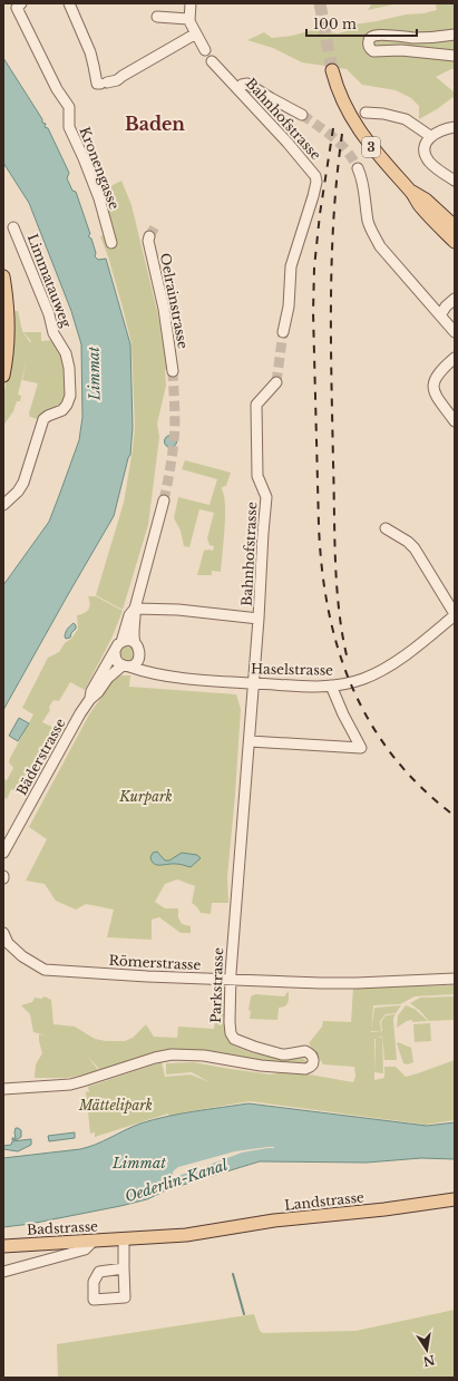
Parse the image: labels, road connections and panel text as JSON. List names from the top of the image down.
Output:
{
  "streets": {
    "main road": ["3", "Landstrasse", "Badstrasse"],
    "street": [
      "Bahnhofstrasse",
      "Kronengasse",
      "Limmatauweg",
      "Oelrainstrasse",
      "Haselstrasse",
      "Bäderstrasse",
      "Römerstrasse",
      "Parkstrasse"
    ]
  },
  "crossings": [
    ["Bahnhofstrasse", "Haselstrasse"],
    ["Bahnhofstrasse", "Parkstrasse"],
    ["Haselstrasse", "Bäderstrasse"],
    ["Haselstrasse", "Parkstrasse"],
    ["Römerstrasse", "Parkstrasse"],
    ["Landstrasse", "Badstrasse"]
  ],
  "districts": ["Baden"],
  "water": ["Limmat", "Oederlin-Kanal"],
  "parks": ["Kurpark", "Mättelipark"],
  "scale_bar": "100 m",
  "north": "bottom"
}
